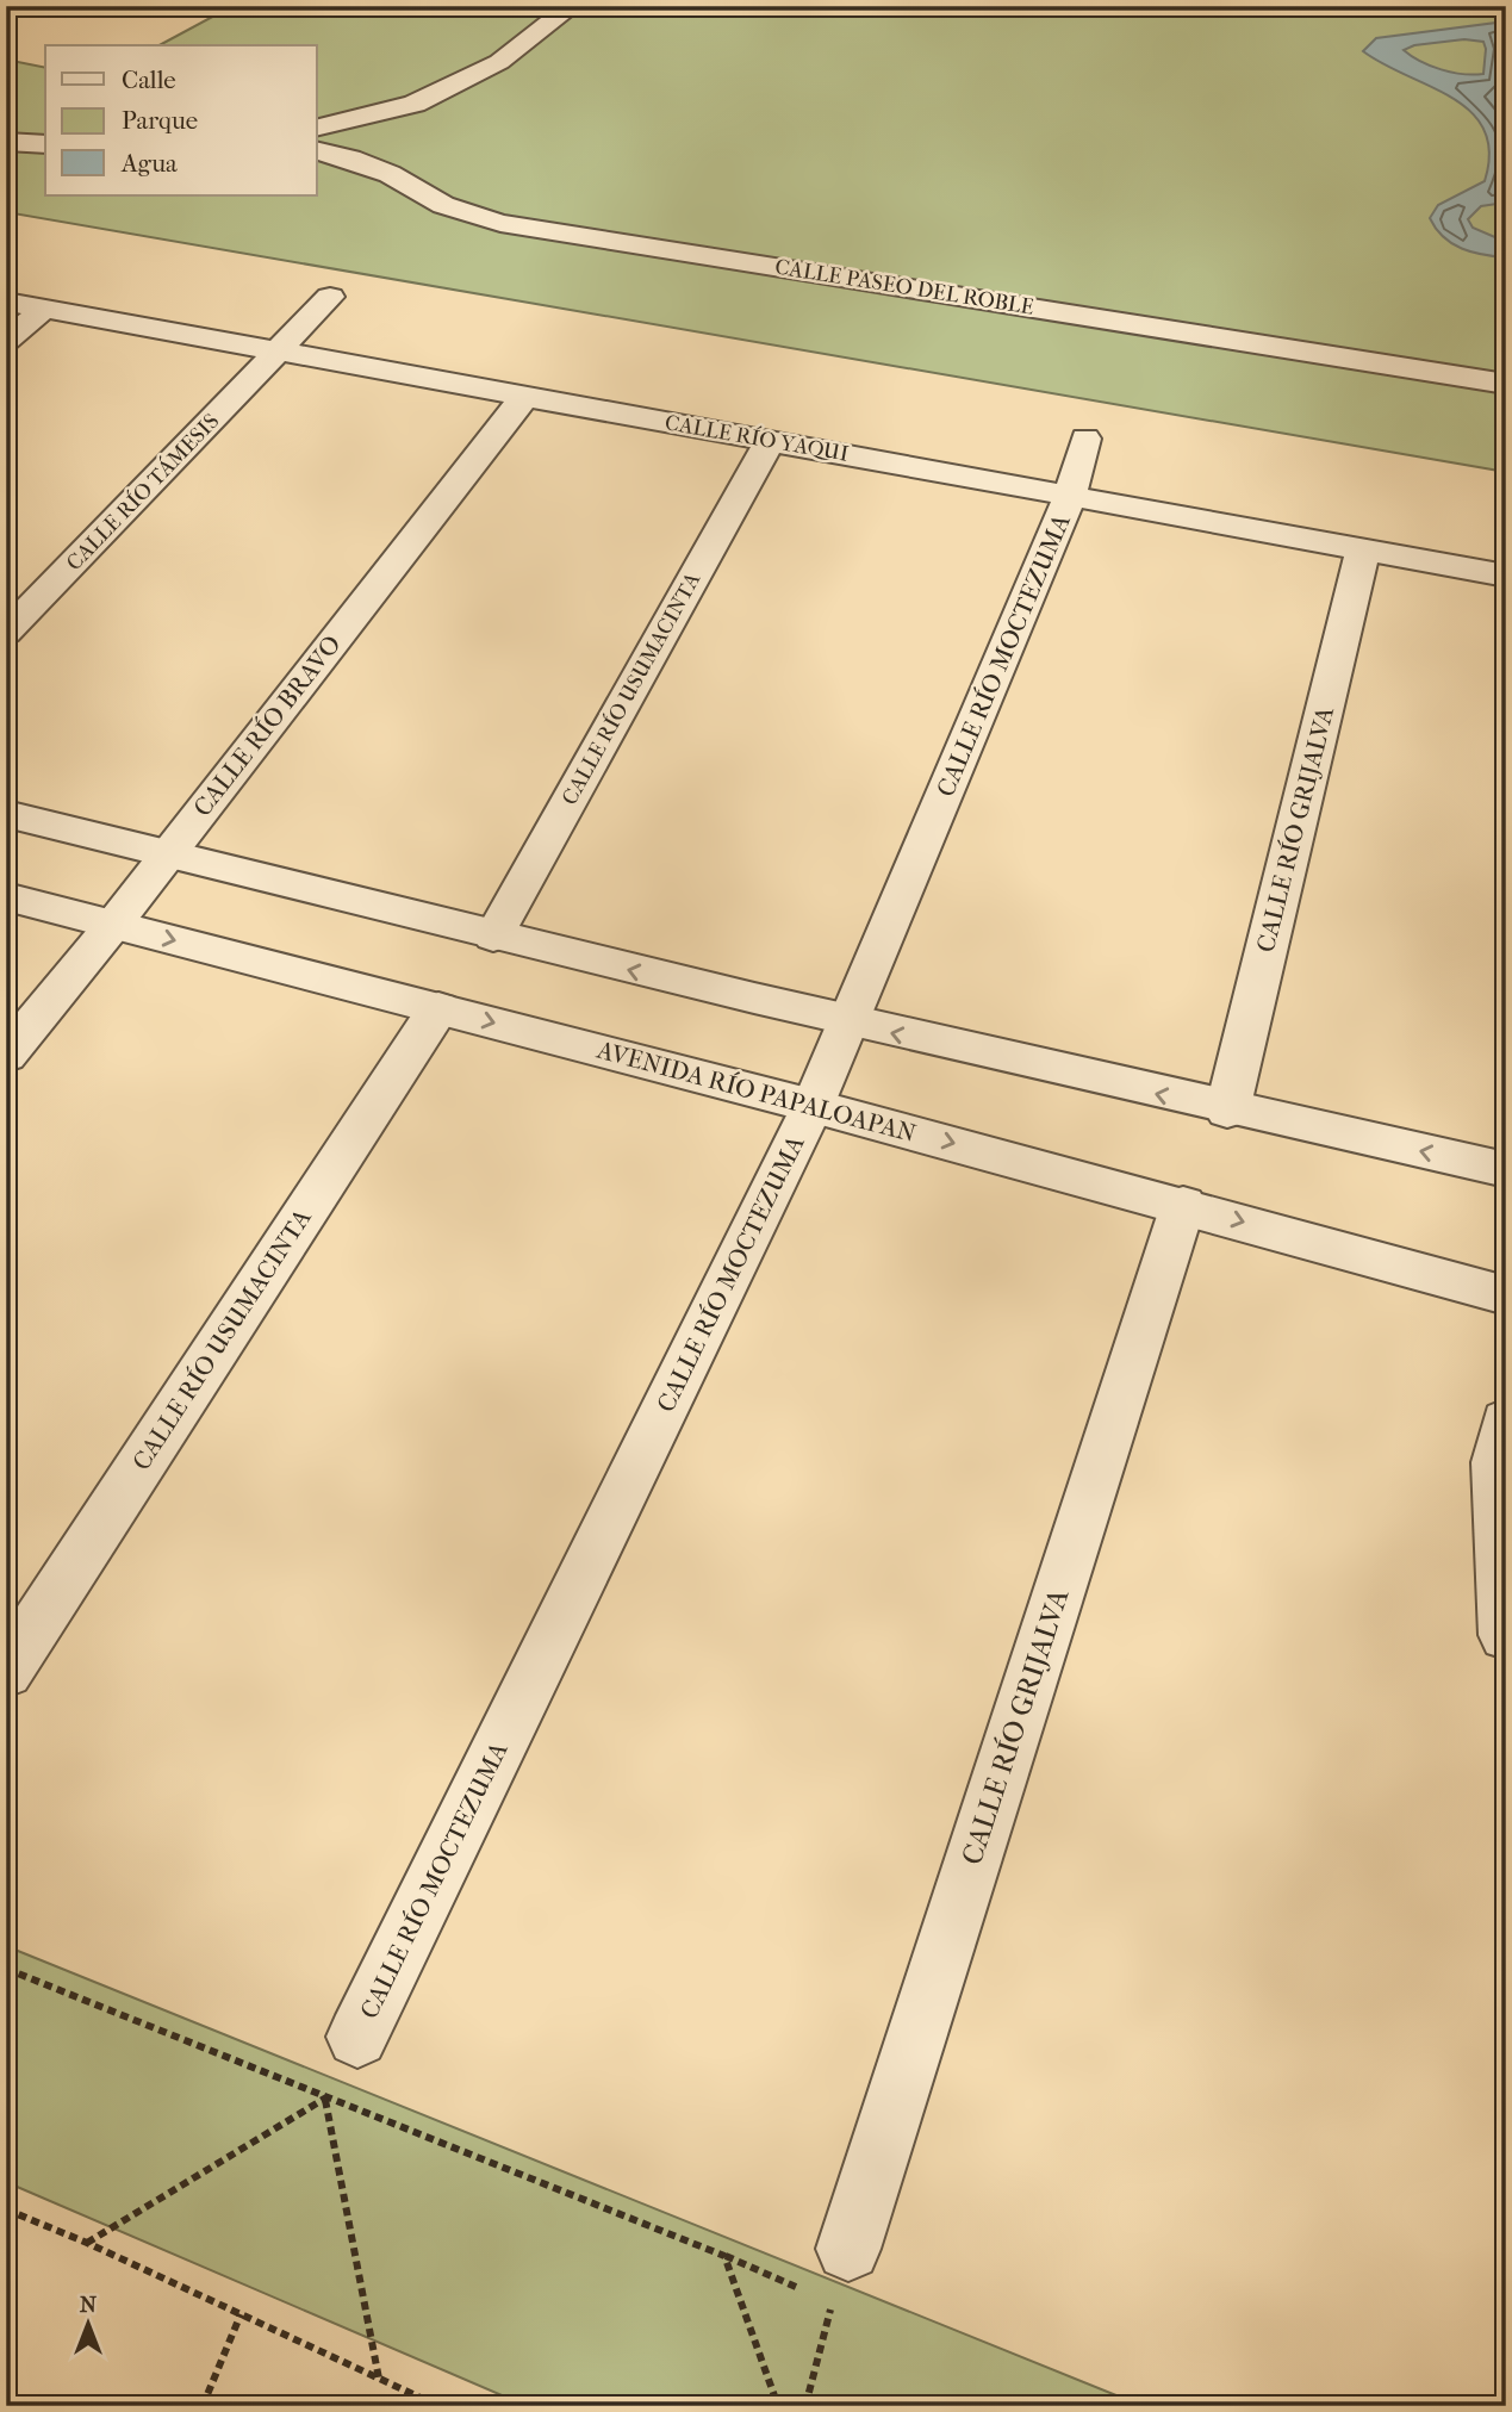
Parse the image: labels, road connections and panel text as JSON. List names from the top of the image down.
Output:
{
  "streets": {
    "street": [
      "CALLE PASEO DEL ROBLE",
      "CALLE RÍO YAQUI",
      "CALLE RÍO TÁMESIS",
      "CALLE RÍO MOCTEZUMA",
      "CALLE RÍO USUMACINTA",
      "CALLE RÍO BRAVO",
      "CALLE RÍO GRIJALVA",
      "AVENIDA RÍO PAPALOAPAN"
    ]
  },
  "crossings": [
    ["CALLE RÍO YAQUI", "CALLE RÍO TÁMESIS"],
    ["CALLE RÍO YAQUI", "CALLE RÍO MOCTEZUMA"],
    ["CALLE RÍO YAQUI", "CALLE RÍO USUMACINTA"],
    ["CALLE RÍO YAQUI", "CALLE RÍO BRAVO"],
    ["CALLE RÍO YAQUI", "CALLE RÍO GRIJALVA"],
    ["CALLE RÍO MOCTEZUMA", "AVENIDA RÍO PAPALOAPAN"],
    ["CALLE RÍO USUMACINTA", "AVENIDA RÍO PAPALOAPAN"],
    ["CALLE RÍO BRAVO", "AVENIDA RÍO PAPALOAPAN"],
    ["CALLE RÍO GRIJALVA", "AVENIDA RÍO PAPALOAPAN"]
  ],
  "legend": ["Calle", "Parque", "Agua"],
  "north": "top"
}
